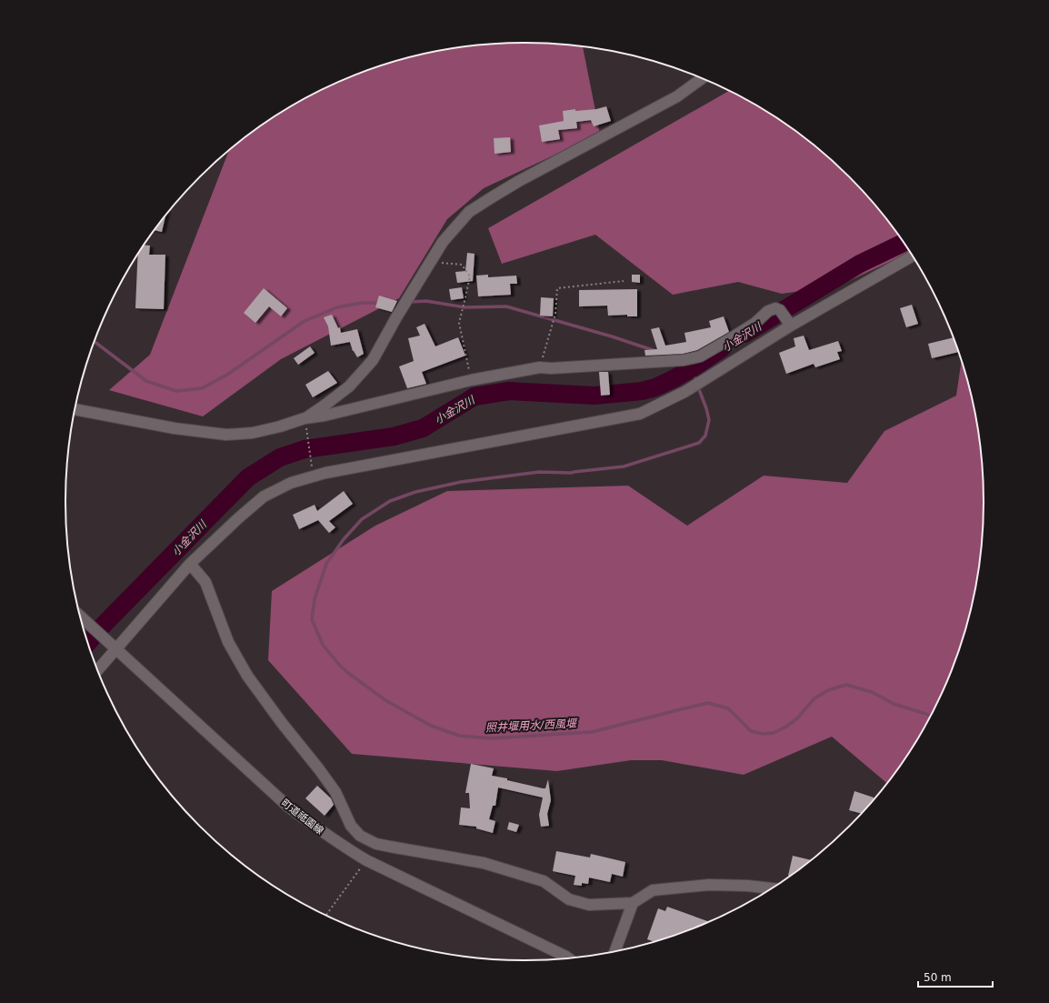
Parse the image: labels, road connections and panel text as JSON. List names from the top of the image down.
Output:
{
  "streets": {
    "street": ["町道祗園線"]
  },
  "water": ["小金沢川", "照井堰用水/西風堰"],
  "scale_bar": "50 m"
}
